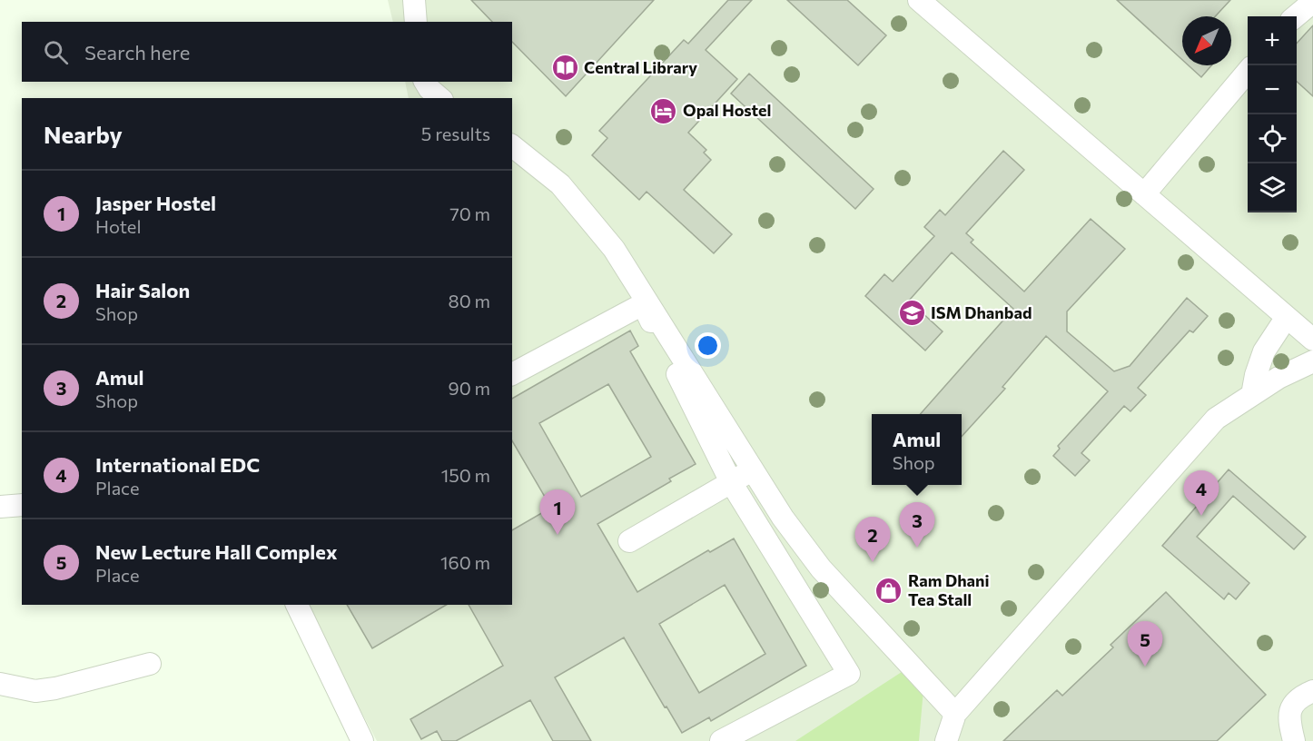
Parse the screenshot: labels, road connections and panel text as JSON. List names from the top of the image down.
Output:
{
  "places": {
    "library": ["Central Library"],
    "hotel": ["Opal Hostel"],
    "school or university": ["ISM Dhanbad"],
    "shop": ["Ram Dhani Tea Stall"]
  },
  "north": "bottom left",
  "page": {
    "map_buttons": ["+", "−"],
    "search": "Search here",
    "heading": ["Nearby", "5 results"],
    "list": [
      {
        "mark": "1",
        "name": "Jasper Hostel",
        "note": "Hotel",
        "value": "70 m"
      },
      {
        "mark": "2",
        "name": "Hair Salon",
        "note": "Shop",
        "value": "80 m"
      },
      {
        "mark": "3",
        "name": "Amul",
        "note": "Shop",
        "value": "90 m"
      },
      {
        "mark": "4",
        "name": "International EDC",
        "note": "Place",
        "value": "150 m"
      },
      {
        "mark": "5",
        "name": "New Lecture Hall Complex",
        "note": "Place",
        "value": "160 m"
      }
    ],
    "popup": ["Amul", "Shop"],
    "pins": [
      "4",
      "1",
      "3",
      "2",
      "5"
    ]
  }
}
